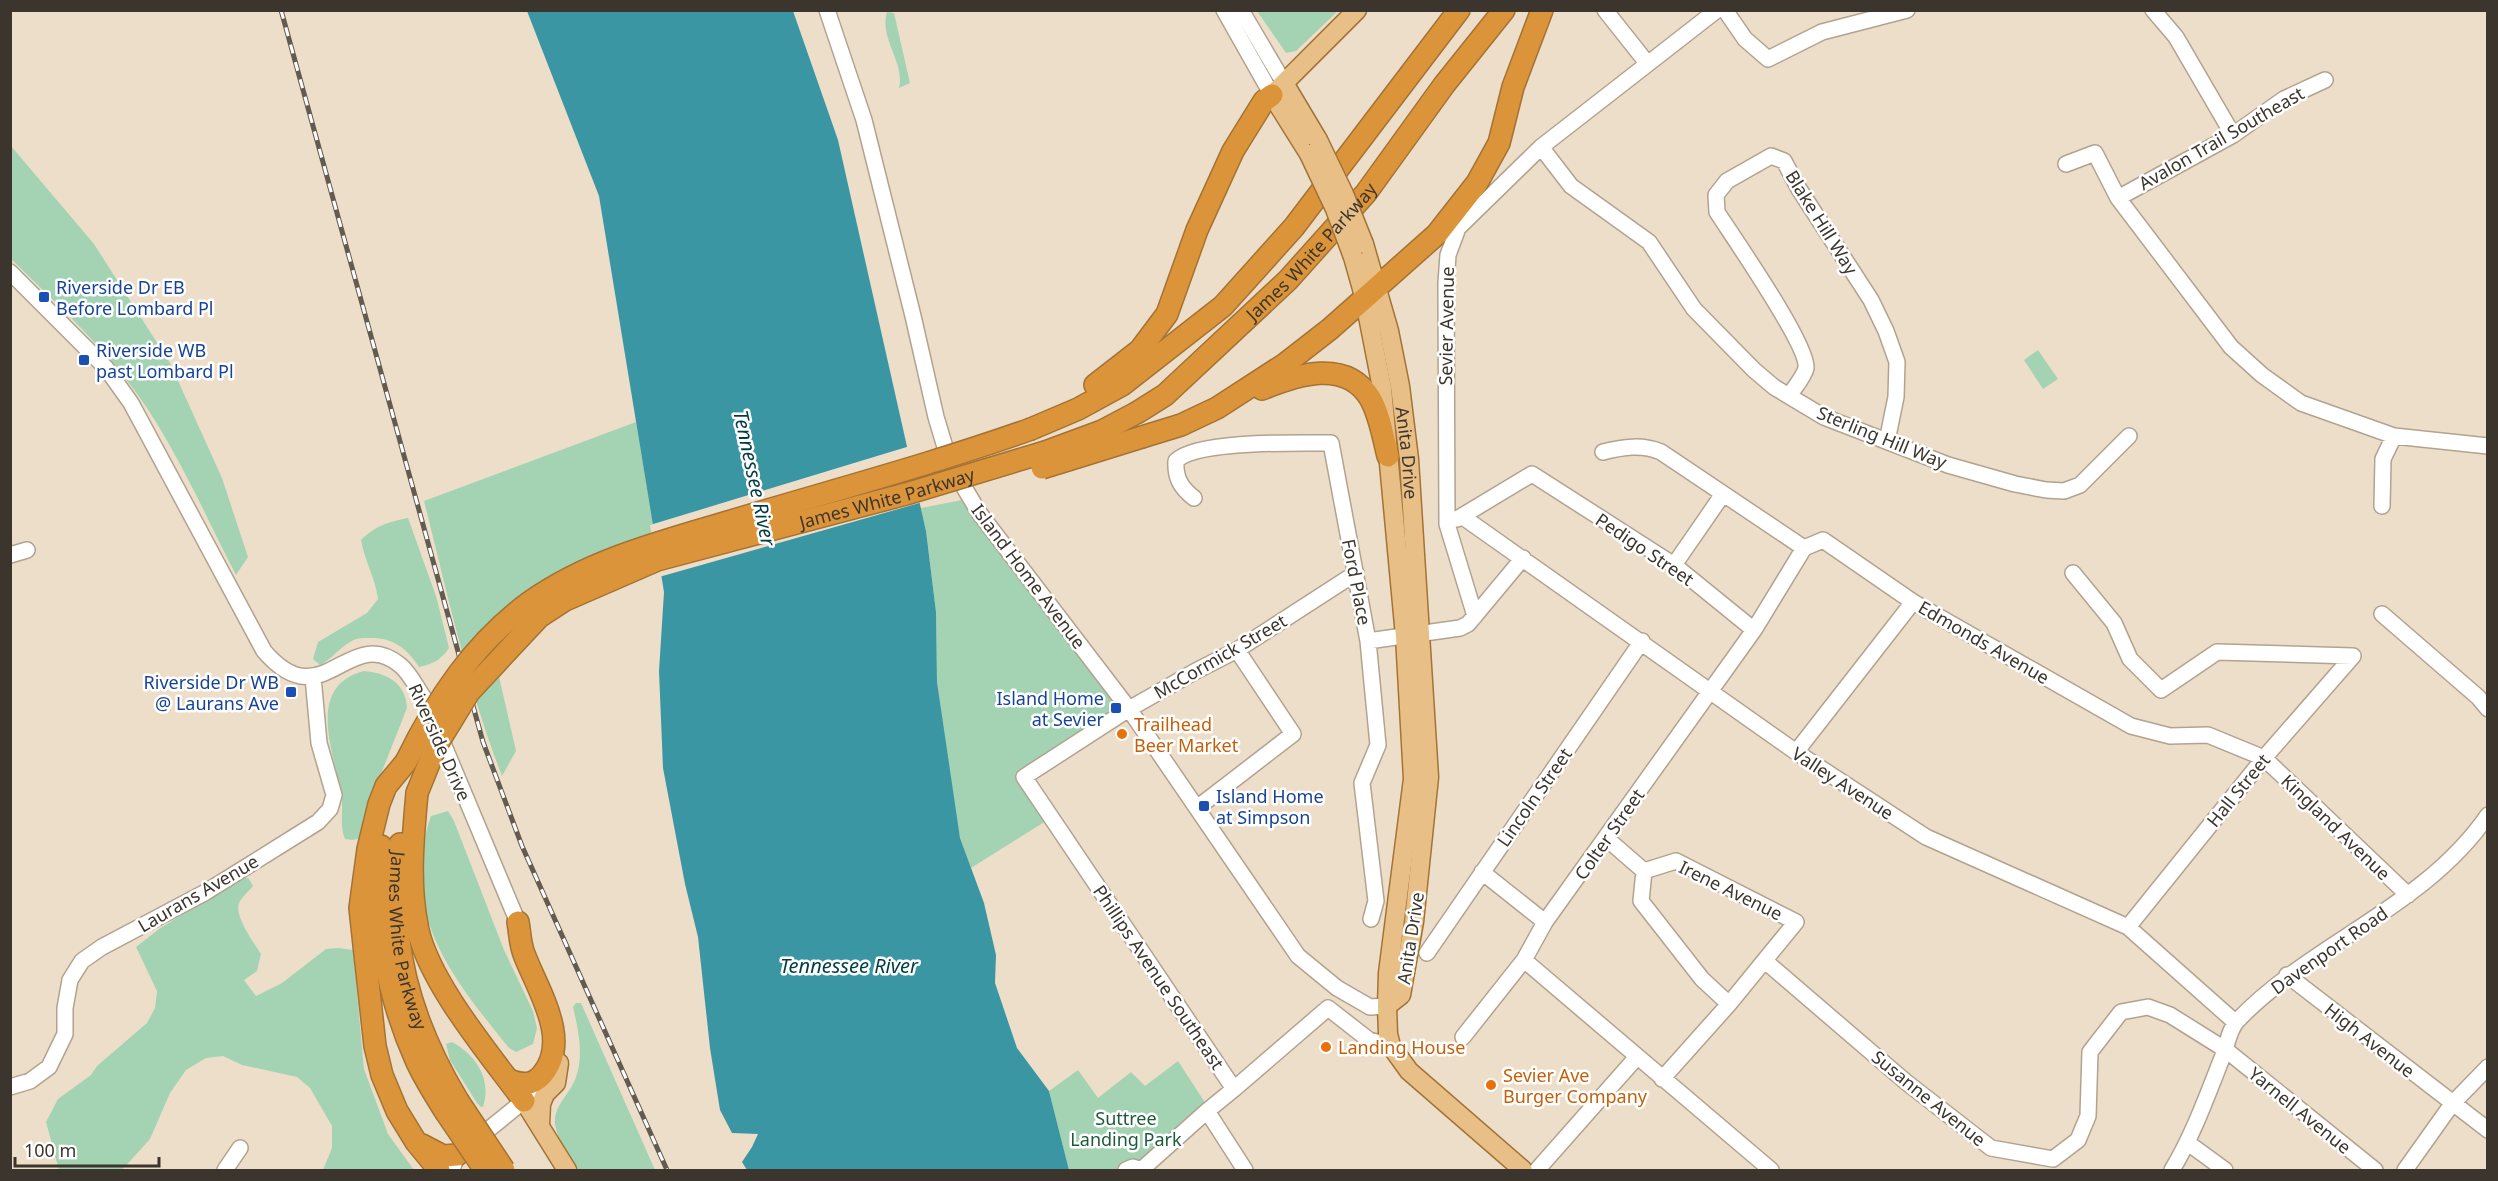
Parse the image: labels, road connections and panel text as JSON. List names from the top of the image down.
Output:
{
  "streets": {
    "highway": ["James White Parkway"],
    "main road": ["Anita Drive"],
    "street": [
      "Avalon Trail Southeast",
      "Blake Hill Way",
      "Sevier Avenue",
      "Sterling Hill Way",
      "Pedigo Street",
      "Island Home Avenue",
      "Ford Place",
      "Edmonds Avenue",
      "McCormick Street",
      "Riverside Drive",
      "Valley Avenue",
      "Hall Street",
      "Lincoln Street",
      "Kingland Avenue",
      "Colter Street",
      "Irene Avenue",
      "Laurans Avenue",
      "Davenport Road",
      "Phillips Avenue Southeast",
      "High Avenue",
      "Susanne Avenue",
      "Yarnell Avenue"
    ]
  },
  "crossings": [
    ["Blake Hill Way", "Sterling Hill Way"],
    ["Sevier Avenue", "Sterling Hill Way"],
    ["Anita Drive", "Island Home Avenue"],
    ["Pedigo Street", "Valley Avenue"],
    ["Pedigo Street", "Colter Street"],
    ["Island Home Avenue", "McCormick Street"],
    ["Ford Place", "McCormick Street"],
    ["Edmonds Avenue", "Hall Street"],
    ["Edmonds Avenue", "Kingland Avenue"],
    ["Edmonds Avenue", "Colter Street"],
    ["McCormick Street", "Phillips Avenue Southeast"],
    ["Riverside Drive", "Laurans Avenue"],
    ["Valley Avenue", "Hall Street"],
    ["Valley Avenue", "Lincoln Street"],
    ["Valley Avenue", "Colter Street"],
    ["Valley Avenue", "Davenport Road"],
    ["Hall Street", "Kingland Avenue"],
    ["Kingland Avenue", "Davenport Road"],
    ["Irene Avenue", "Susanne Avenue"],
    ["Davenport Road", "High Avenue"],
    ["Susanne Avenue", "Yarnell Avenue"]
  ],
  "water": ["Tennessee River"],
  "parks": ["Suttree Landing Park"],
  "places": {
    "transit": [
      "Riverside Dr EB Before Lombard Pl",
      "Riverside WB past Lombard Pl",
      "Riverside Dr WB @ Laurans Ave",
      "Island Home at Sevier",
      "Island Home at Simpson"
    ],
    "other": ["Trailhead Beer Market", "Landing House", "Sevier Ave Burger Company"]
  },
  "scale_bar": "100 m"
}
